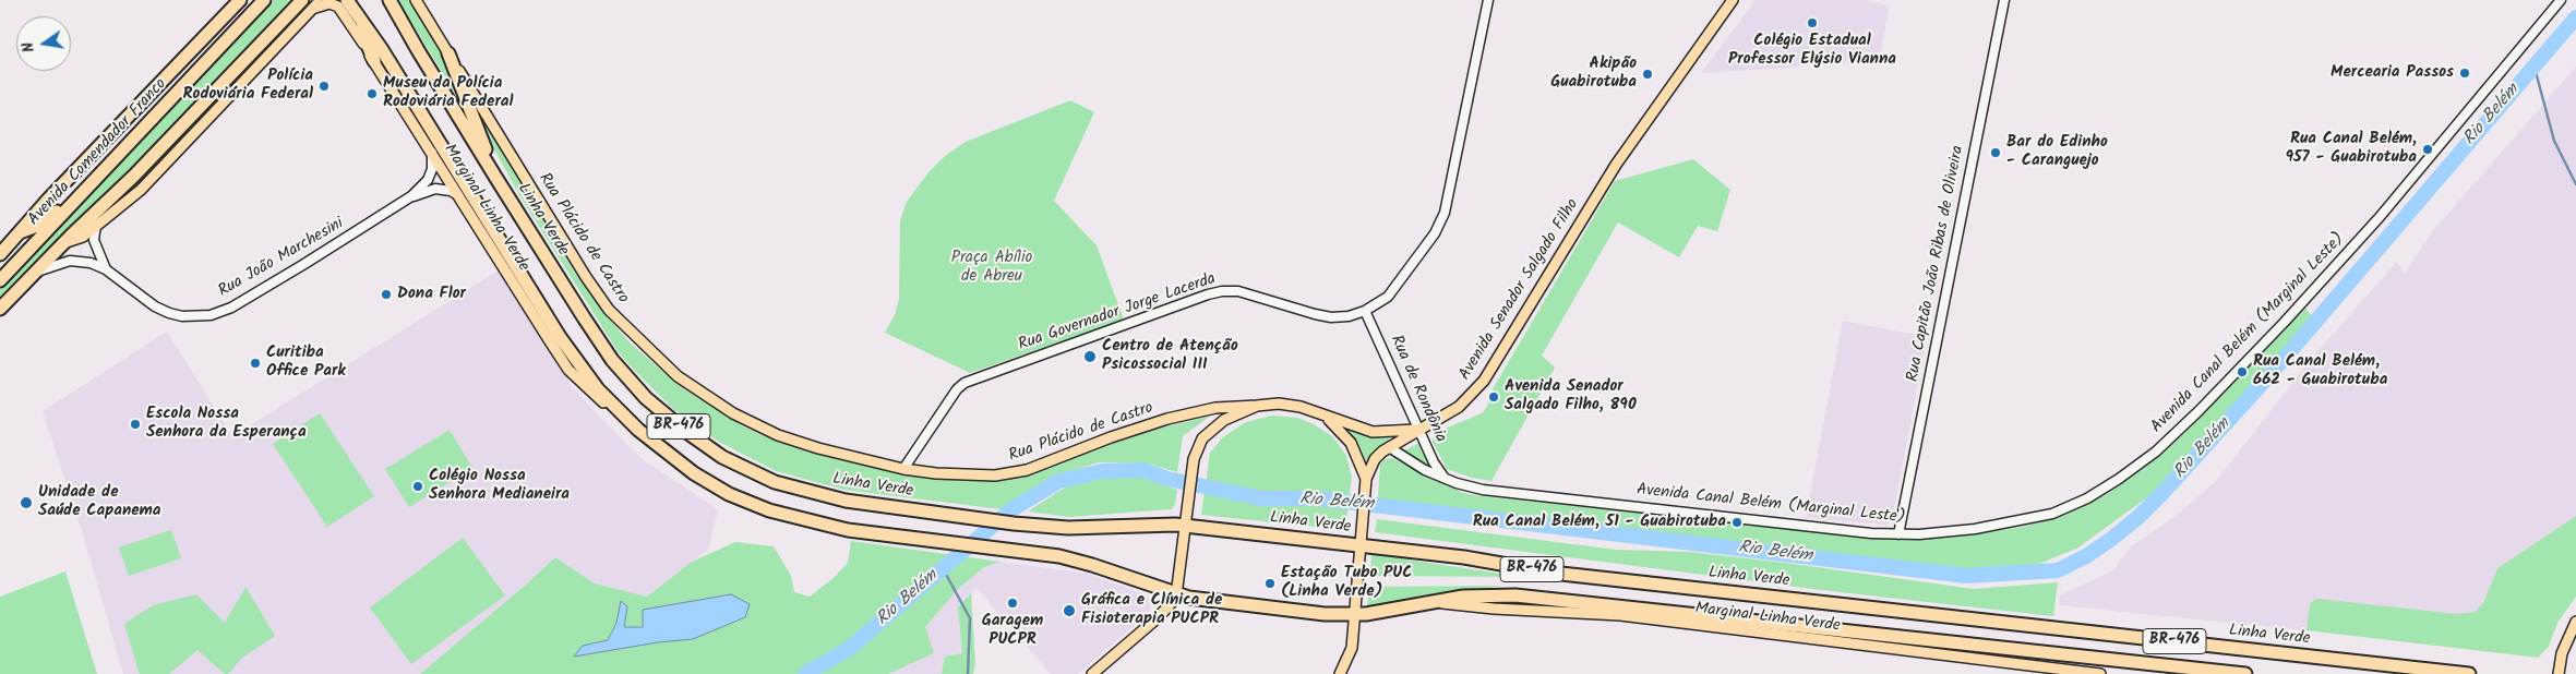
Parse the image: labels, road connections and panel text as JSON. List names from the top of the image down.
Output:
{
  "streets": {
    "highway": ["Avenida Comendador Franco", "Linha Verde", "BR-476"],
    "main road": ["Marginal Linha Verde", "Rua Plácido de Castro", "Avenida Senador Salgado Filho"],
    "street": [
      "Rua João Marchesini",
      "Rua Capitão João Ribas de Oliveira",
      "Rua Governador Jorge Lacerda",
      "Avenida Canal Belém (Marginal Leste)",
      "Rua de Rondônia"
    ]
  },
  "crossings": [
    ["Marginal Linha Verde", "Rua João Marchesini"],
    ["Marginal Linha Verde", "BR-476"],
    ["Linha Verde", "Avenida Senador Salgado Filho"],
    ["Rua Plácido de Castro", "Avenida Senador Salgado Filho"],
    ["Rua Plácido de Castro", "Rua Governador Jorge Lacerda"],
    ["Rua Capitão João Ribas de Oliveira", "Avenida Canal Belém (Marginal Leste)"],
    ["Avenida Senador Salgado Filho", "Rua de Rondônia"],
    ["Avenida Senador Salgado Filho", "BR-476"],
    ["Rua Governador Jorge Lacerda", "Rua de Rondônia"],
    ["Avenida Canal Belém (Marginal Leste)", "Rua de Rondônia"]
  ],
  "water": ["Rio Belém"],
  "parks": ["Praça Abílio de Abreu"],
  "places": [
    "Colégio Estadual Professor Elýsio Vianna",
    "Mercearia Passos",
    "Akipão Guabirotuba",
    "Polícia Rodoviária Federal",
    "Museu da Polícia Rodoviária Federal",
    "Rua Canal Belém, 957 - Guabirotuba",
    "Bar do Edinho - Caranguejo",
    "Dona Flor",
    "Centro de Atenção Psicossocial III",
    "Curitiba Office Park",
    "Rua Canal Belém, 662 - Guabirotuba",
    "Avenida Senador Salgado Filho, 890",
    "Escola Nossa Senhora da Esperança",
    "Colégio Nossa Senhora Medianeira",
    "Unidade de Saúde Capanema",
    "Rua Canal Belém, 51 - Guabirotuba",
    "Estação Tubo PUC (Linha Verde)",
    "Garagem PUCPR",
    "Gráfica e Clínica de Fisioterapia PUCPR"
  ],
  "north": "left"
}
